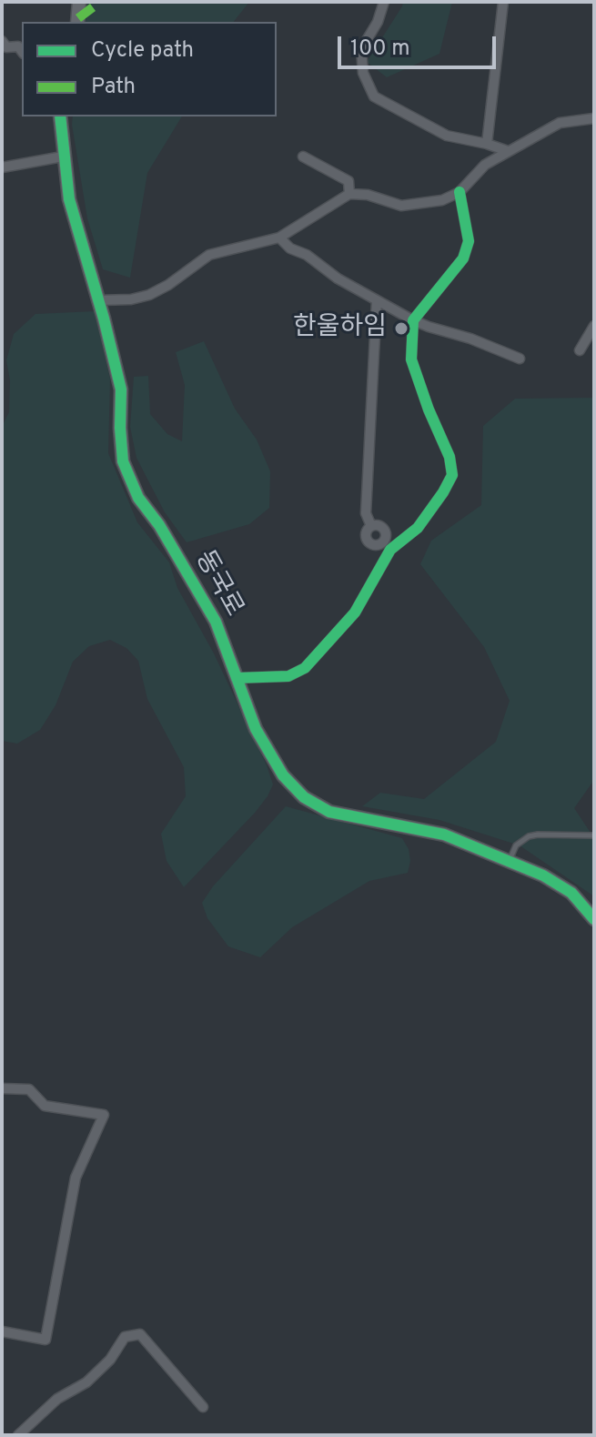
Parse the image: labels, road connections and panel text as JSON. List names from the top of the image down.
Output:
{
  "streets": {
    "street": ["동국로"]
  },
  "places": ["한울하임"],
  "legend": ["Cycle path", "Path"],
  "scale_bar": "100 m"
}
